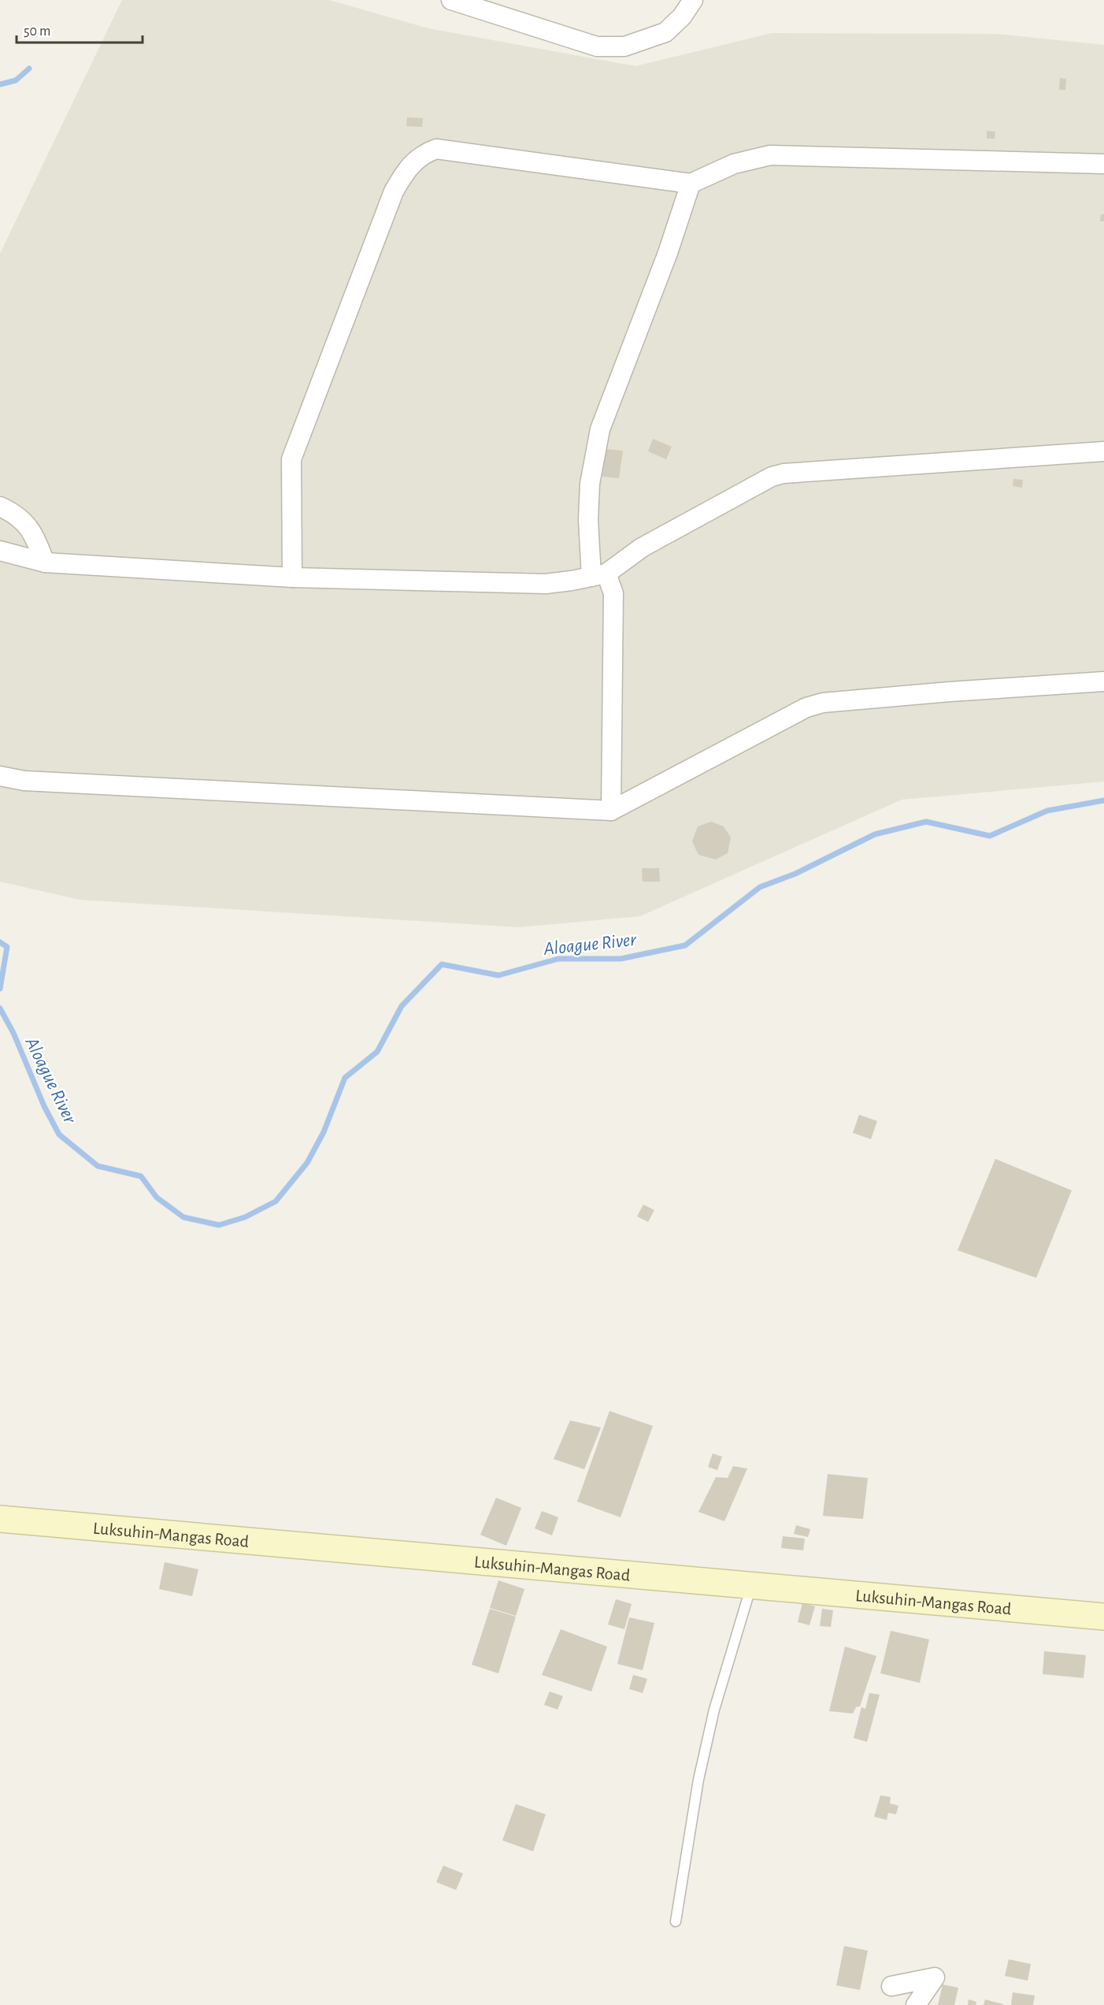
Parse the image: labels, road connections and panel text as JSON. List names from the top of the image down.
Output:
{
  "streets": {
    "main road": ["Luksuhin-Mangas Road"]
  },
  "water": ["Aloague River"],
  "scale_bar": "50 m"
}
